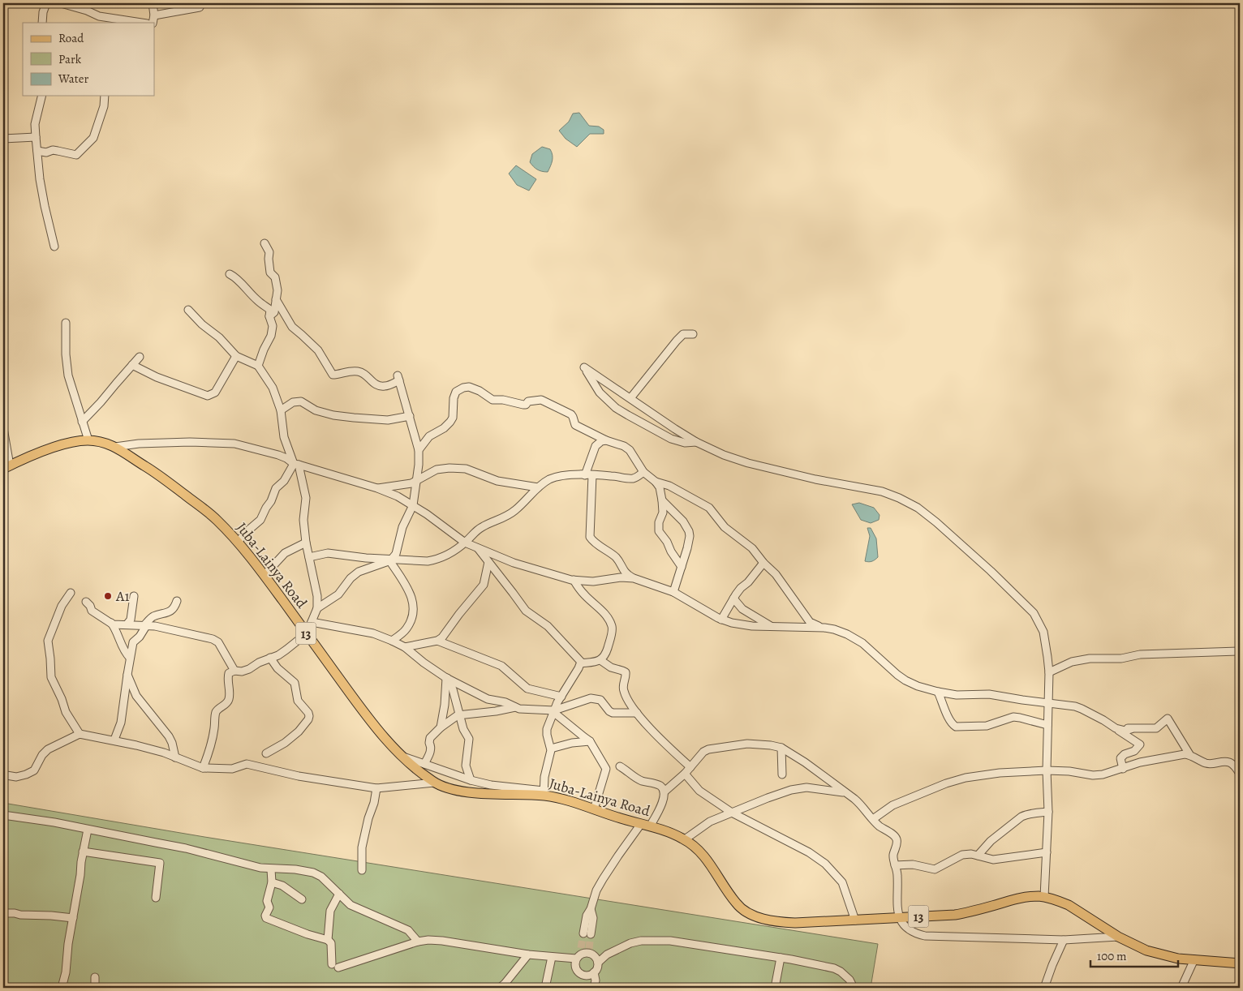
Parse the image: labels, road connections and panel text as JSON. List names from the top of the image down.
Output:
{
  "streets": {
    "main road": ["Juba-Lainya Road", "13"]
  },
  "places": ["A1"],
  "legend": ["Road", "Park", "Water"],
  "scale_bar": "100 m"
}
